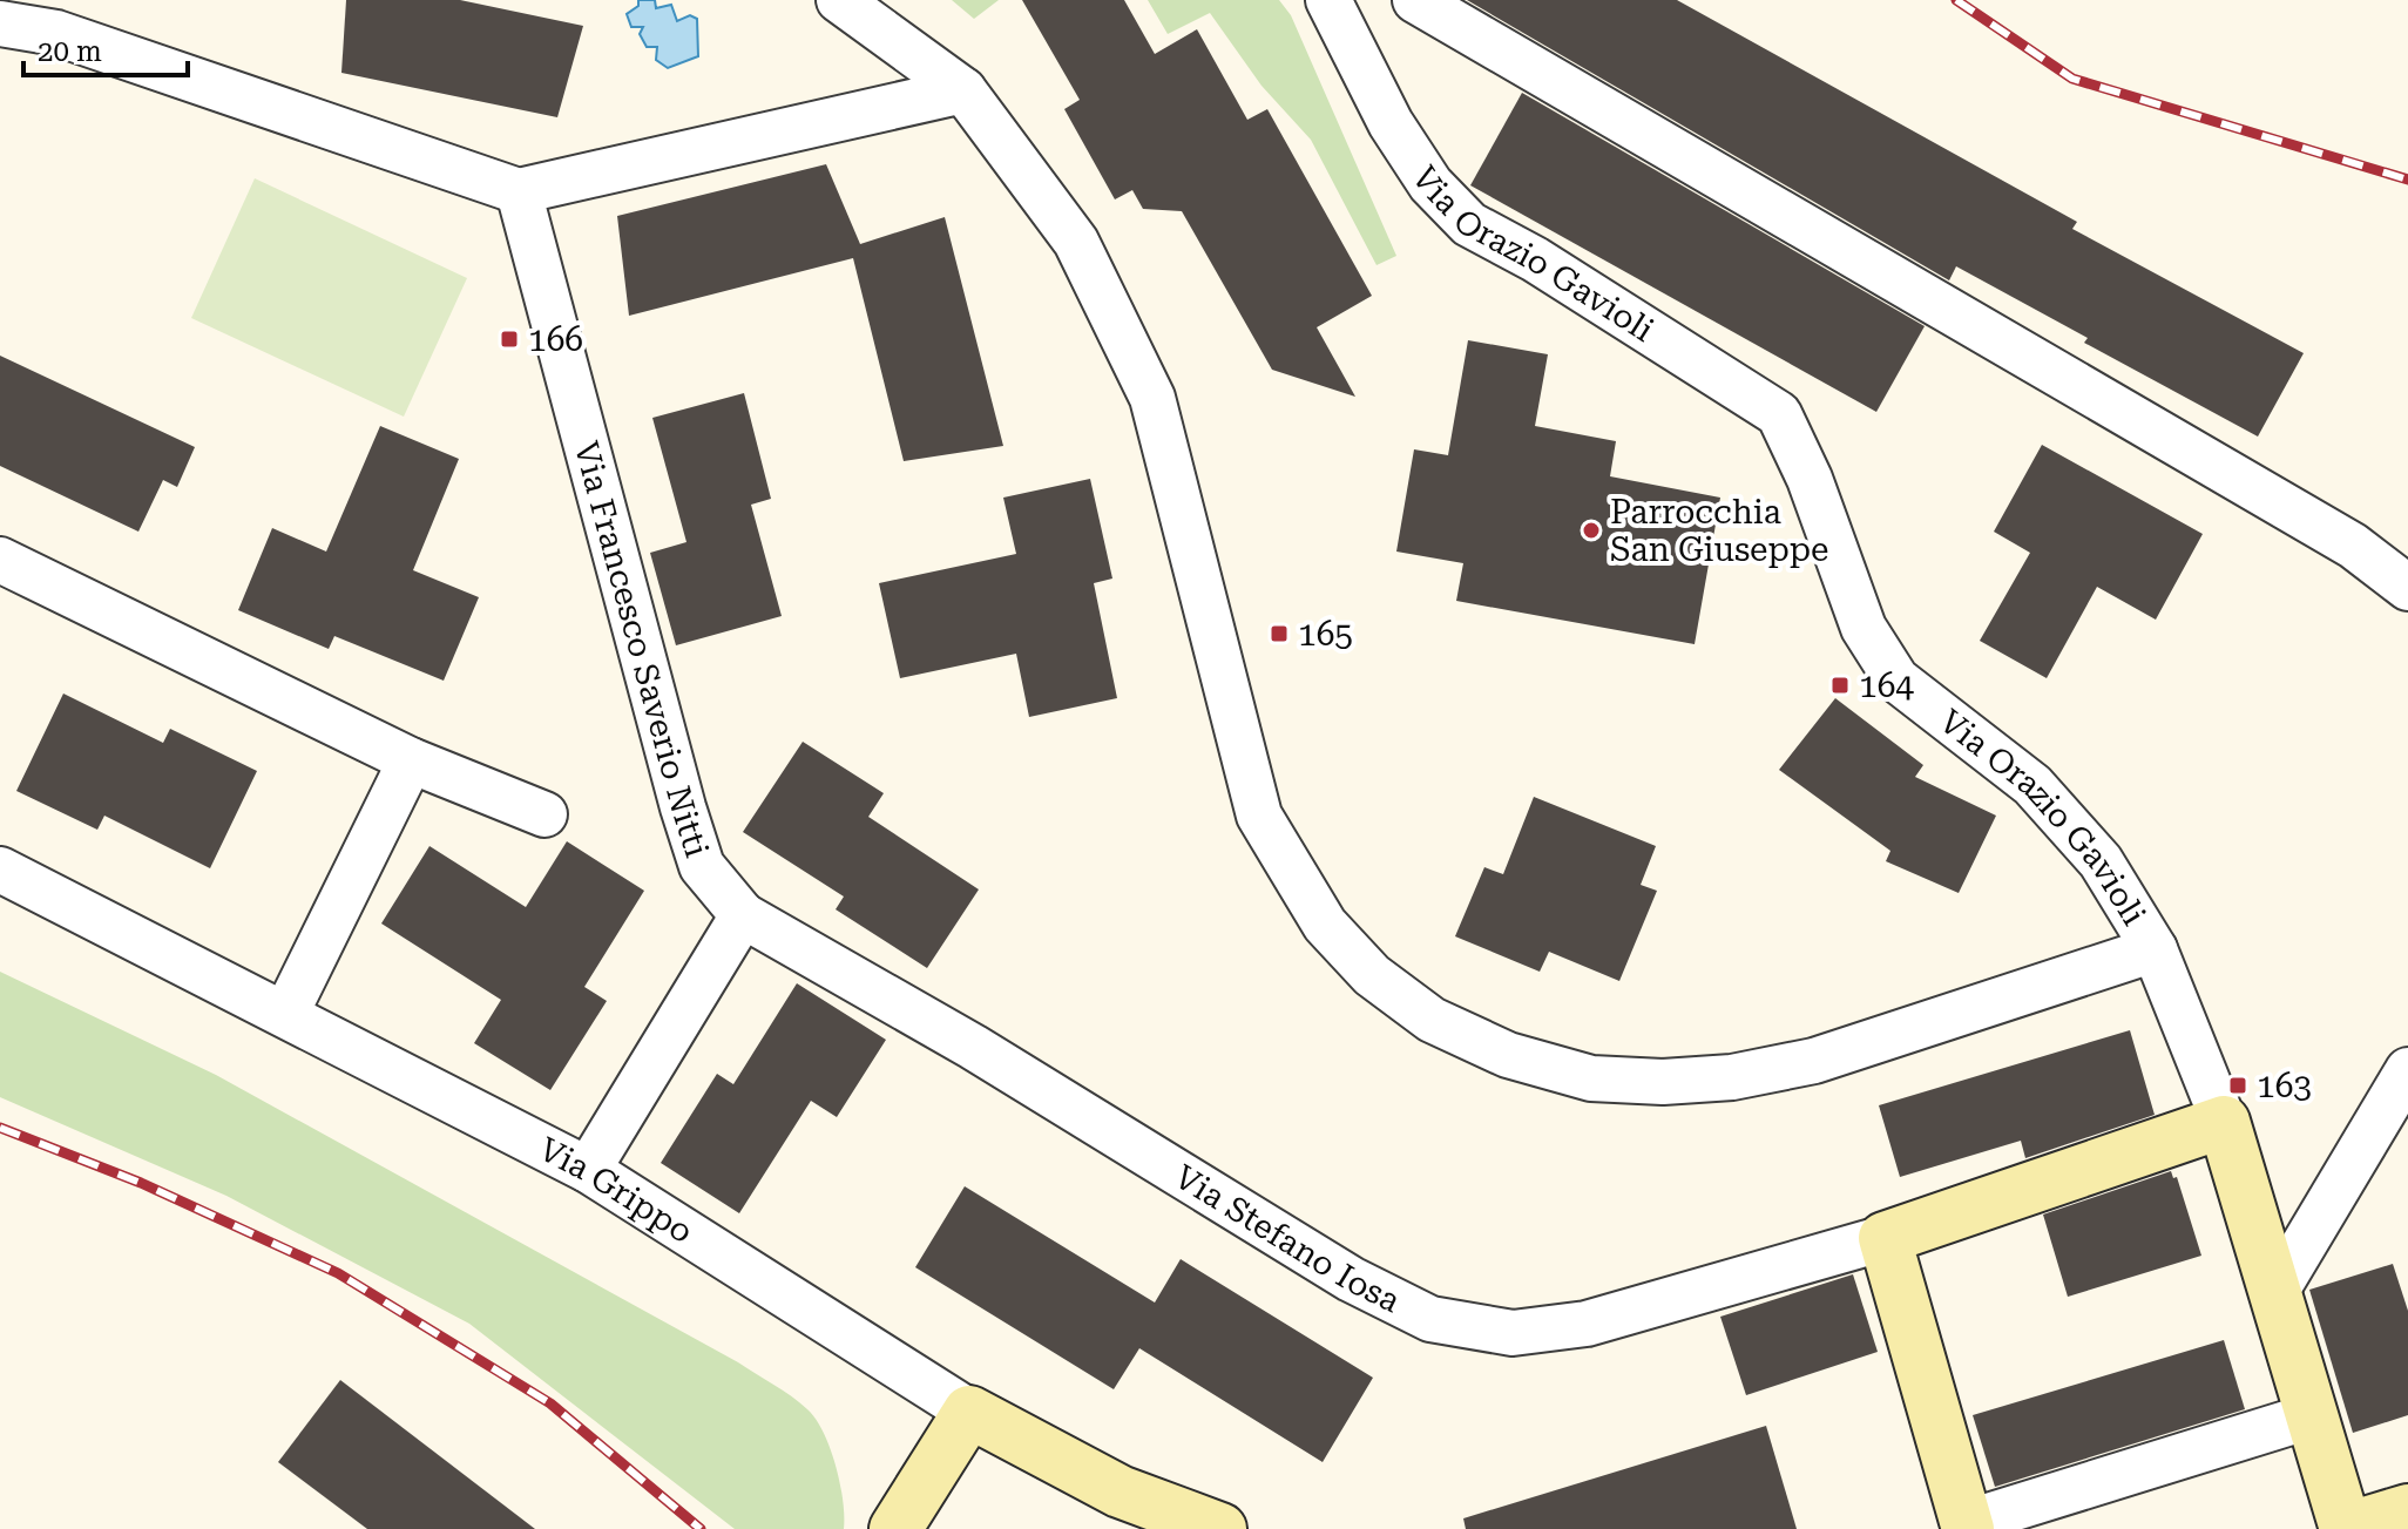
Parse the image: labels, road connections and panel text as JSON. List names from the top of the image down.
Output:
{
  "streets": {
    "street": [
      "Via Orazio Gavioli",
      "Via Francesco Saverio Nitti",
      "Via Grippo",
      "Via Stefano Iosa"
    ]
  },
  "crossings": [
    ["Via Francesco Saverio Nitti", "Via Stefano Iosa"]
  ],
  "places": {
    "transit": [
      "166",
      "165",
      "164",
      "163"
    ],
    "other": ["Parrocchia San Giuseppe"]
  },
  "scale_bar": "20 m"
}
